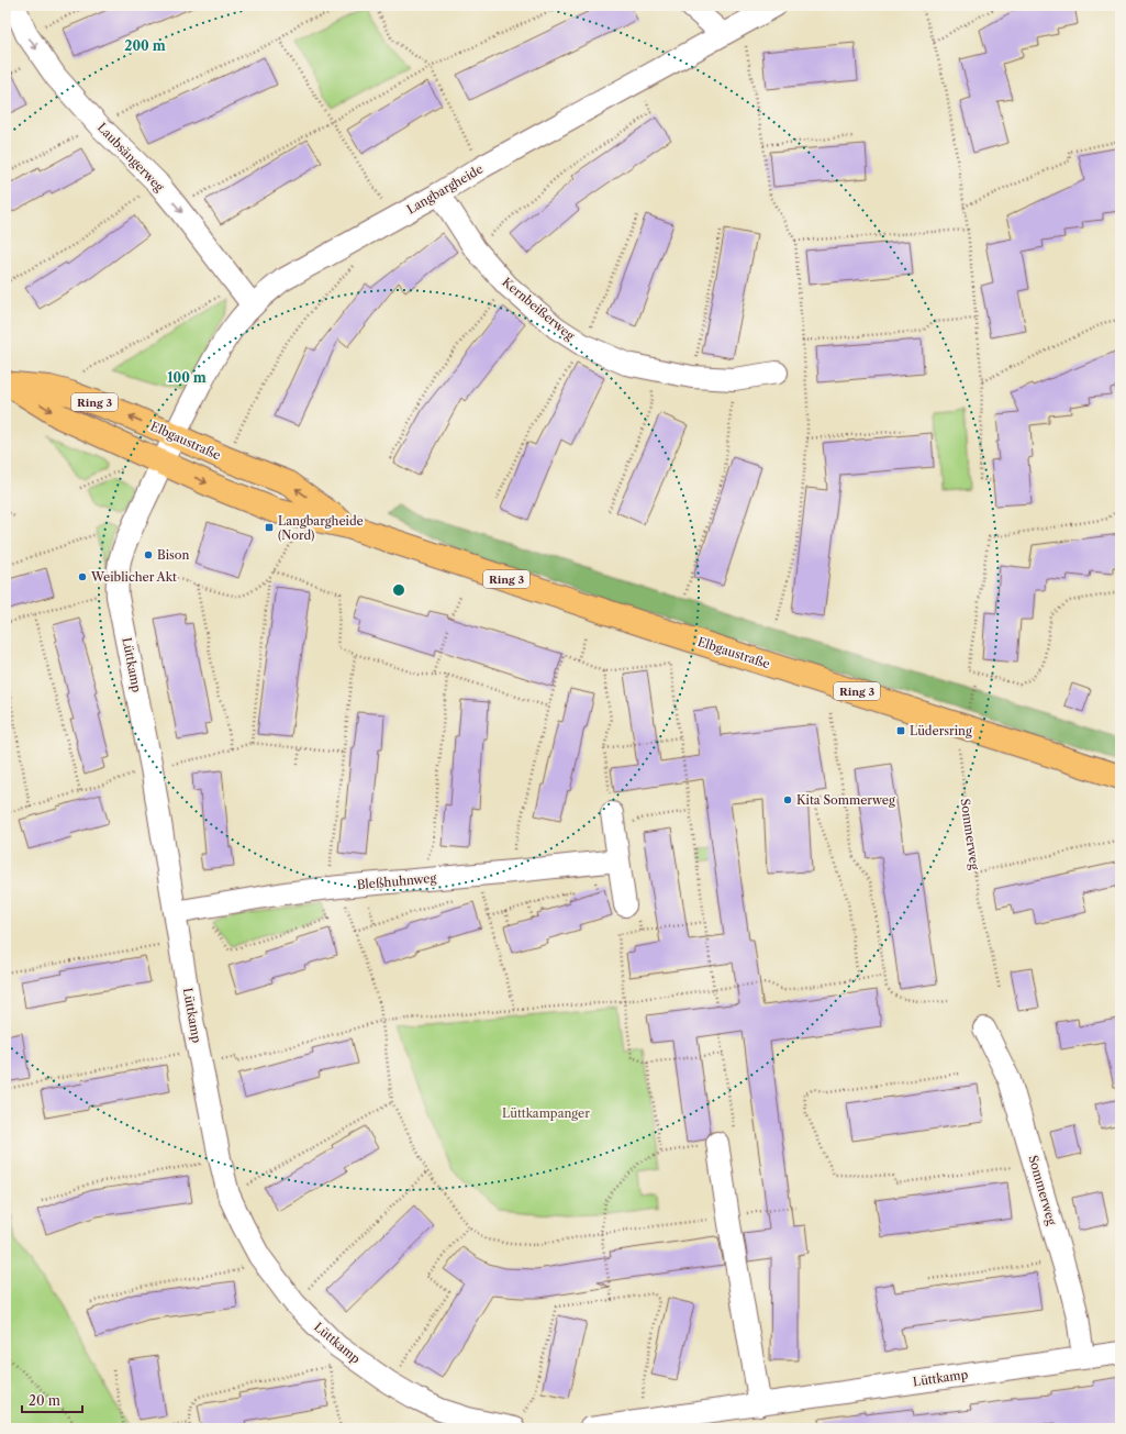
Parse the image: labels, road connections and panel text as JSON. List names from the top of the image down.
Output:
{
  "streets": {
    "main road": ["Ring 3", "Elbgaustraße"],
    "street": [
      "Laubsängerweg",
      "Langbargheide",
      "Kernbeißerweg",
      "Lüttkamp",
      "Sommerweg",
      "Bleßhuhnweg"
    ]
  },
  "crossings": [
    ["Laubsängerweg", "Langbargheide"],
    ["Langbargheide", "Kernbeißerweg"],
    ["Langbargheide", "Elbgaustraße"],
    ["Langbargheide", "Lüttkamp"],
    ["Elbgaustraße", "Lüttkamp"],
    ["Lüttkamp", "Sommerweg"],
    ["Lüttkamp", "Bleßhuhnweg"]
  ],
  "one_way": ["Laubsängerweg"],
  "parks": ["Lüttkampanger"],
  "places": {
    "transit": ["Langbargheide (Nord)", "Lüdersring"],
    "other": ["Bison", "Weiblicher Akt", "Kita Sommerweg"]
  },
  "scale_bar": "20 m",
  "rings": ["200 m", "100 m"]
}
